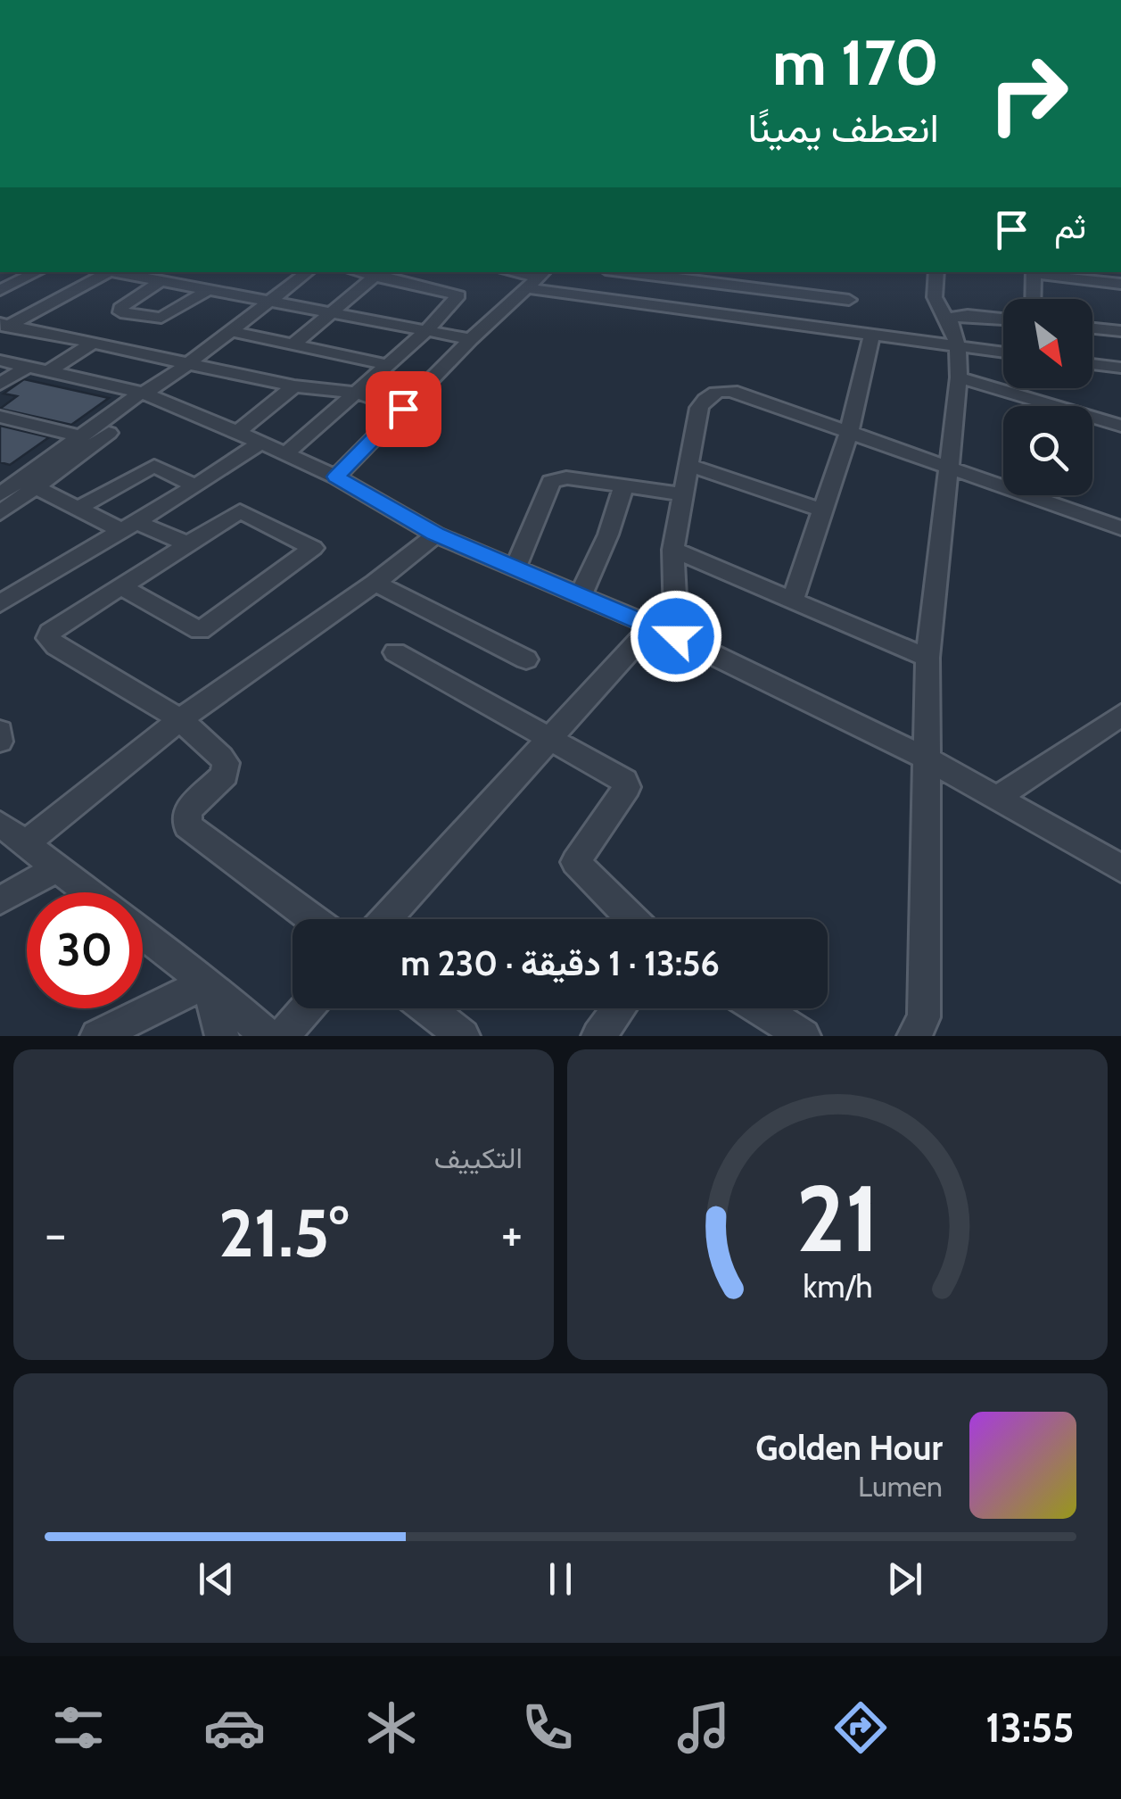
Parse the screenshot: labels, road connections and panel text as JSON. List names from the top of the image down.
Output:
{
  "north": "bottom right",
  "page": {
    "turn": ["170 m", "انعطف يمينًا"],
    "then": "ثم",
    "limit": "30",
    "trip": "13:56 · 1 دقيقة · 230 m",
    "tile": "التكييف",
    "heat": ["−", "21.5°", "+"],
    "song": ["Golden Hour", "Lumen"],
    "tabs": "13:55",
    "gauge": ["21", "km/h"]
  }
}
